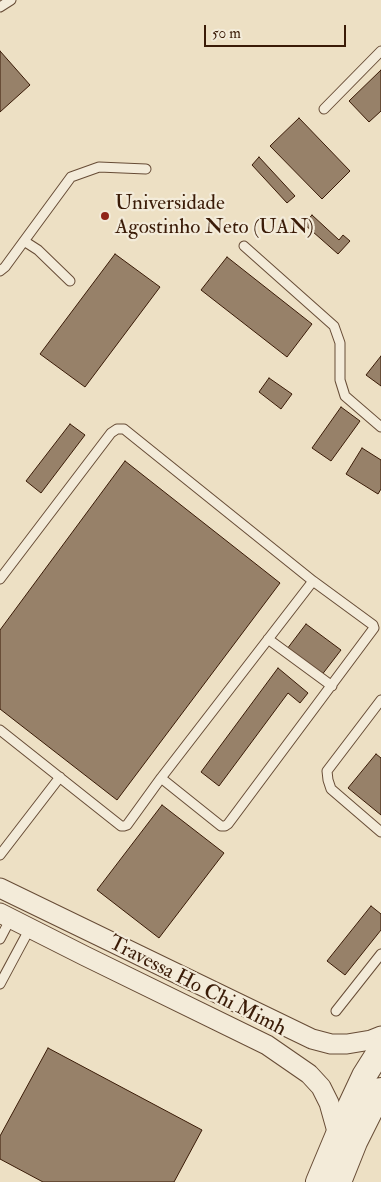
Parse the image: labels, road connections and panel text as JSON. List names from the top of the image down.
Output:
{
  "streets": {
    "street": ["Travessa Ho Chi Mimh"]
  },
  "places": ["Universidade Agostinho Neto (UAN)"],
  "scale_bar": "50 m"
}
